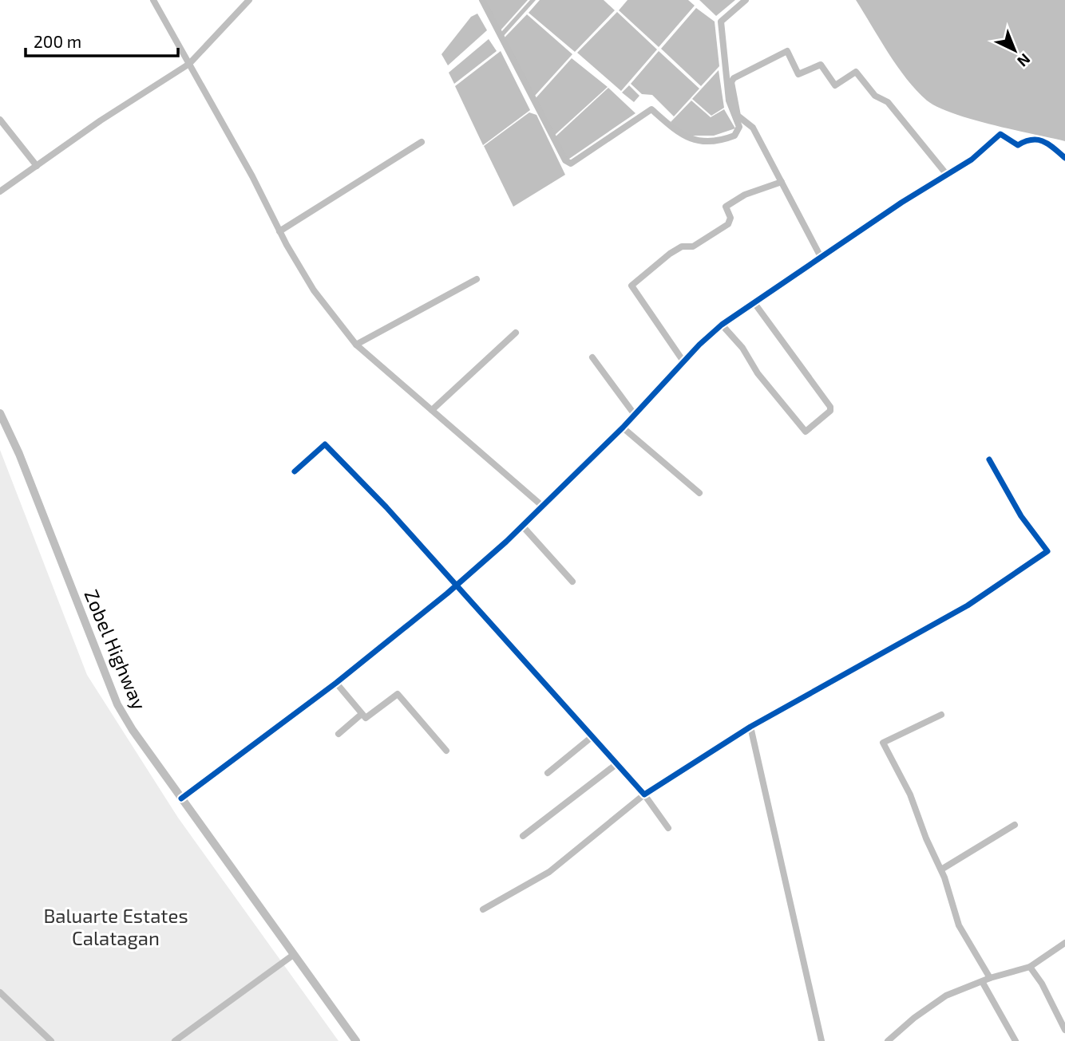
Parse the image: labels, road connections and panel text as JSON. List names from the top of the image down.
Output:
{
  "streets": {
    "main road": ["Zobel Highway"]
  },
  "parks": ["Baluarte Estates Calatagan"],
  "scale_bar": "200 m",
  "north": "bottom right"
}
